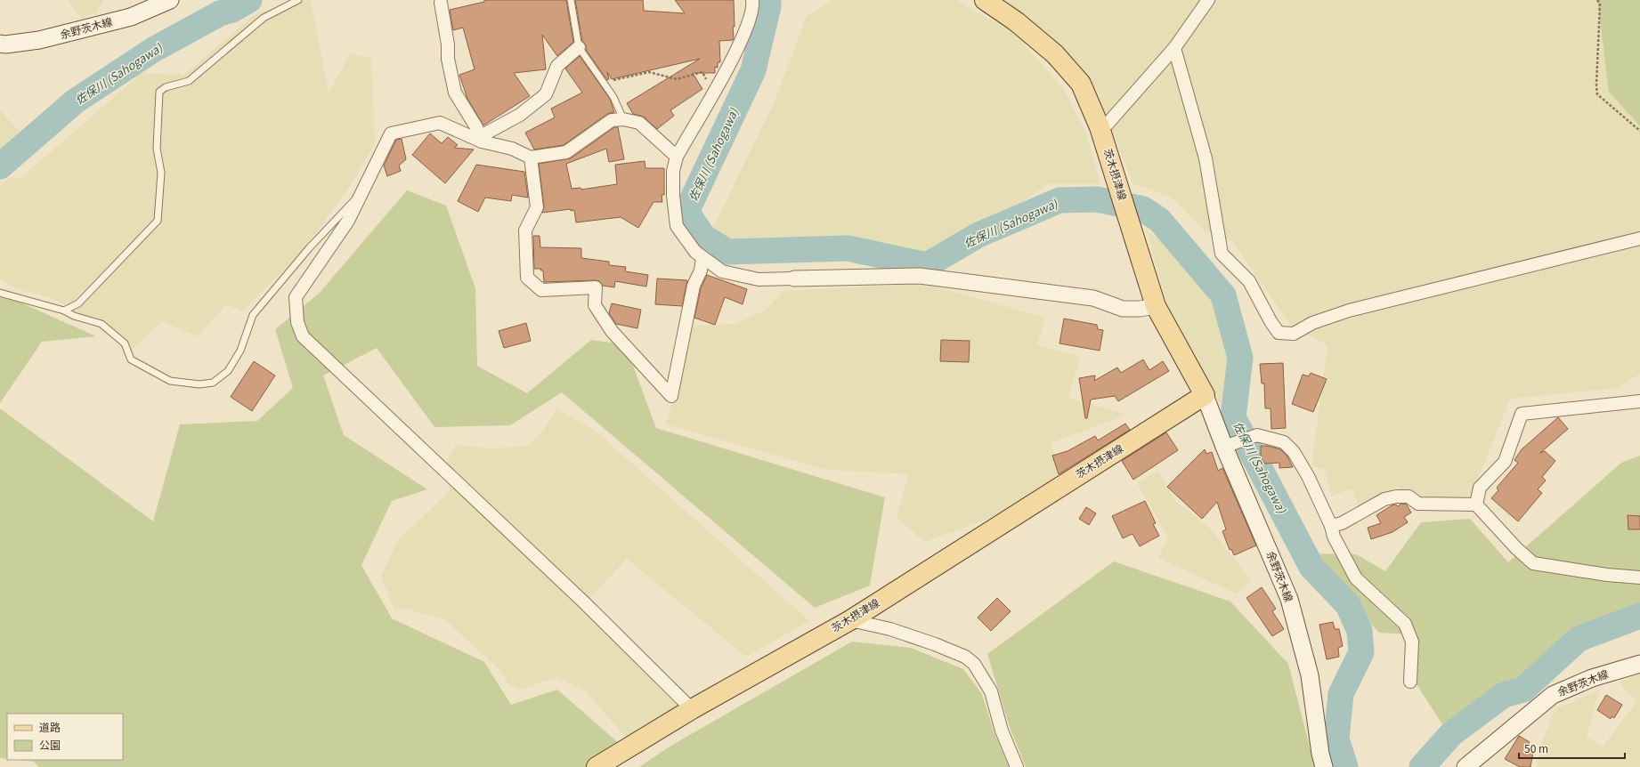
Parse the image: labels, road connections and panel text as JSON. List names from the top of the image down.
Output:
{
  "streets": {
    "main road": ["余野茨木線", "茨木摂津線"]
  },
  "crossings": [
    ["余野茨木線", "茨木摂津線"]
  ],
  "water": ["佐保川 (Sahogawa)"],
  "legend": ["道路", "公園"],
  "scale_bar": "50 m"
}
